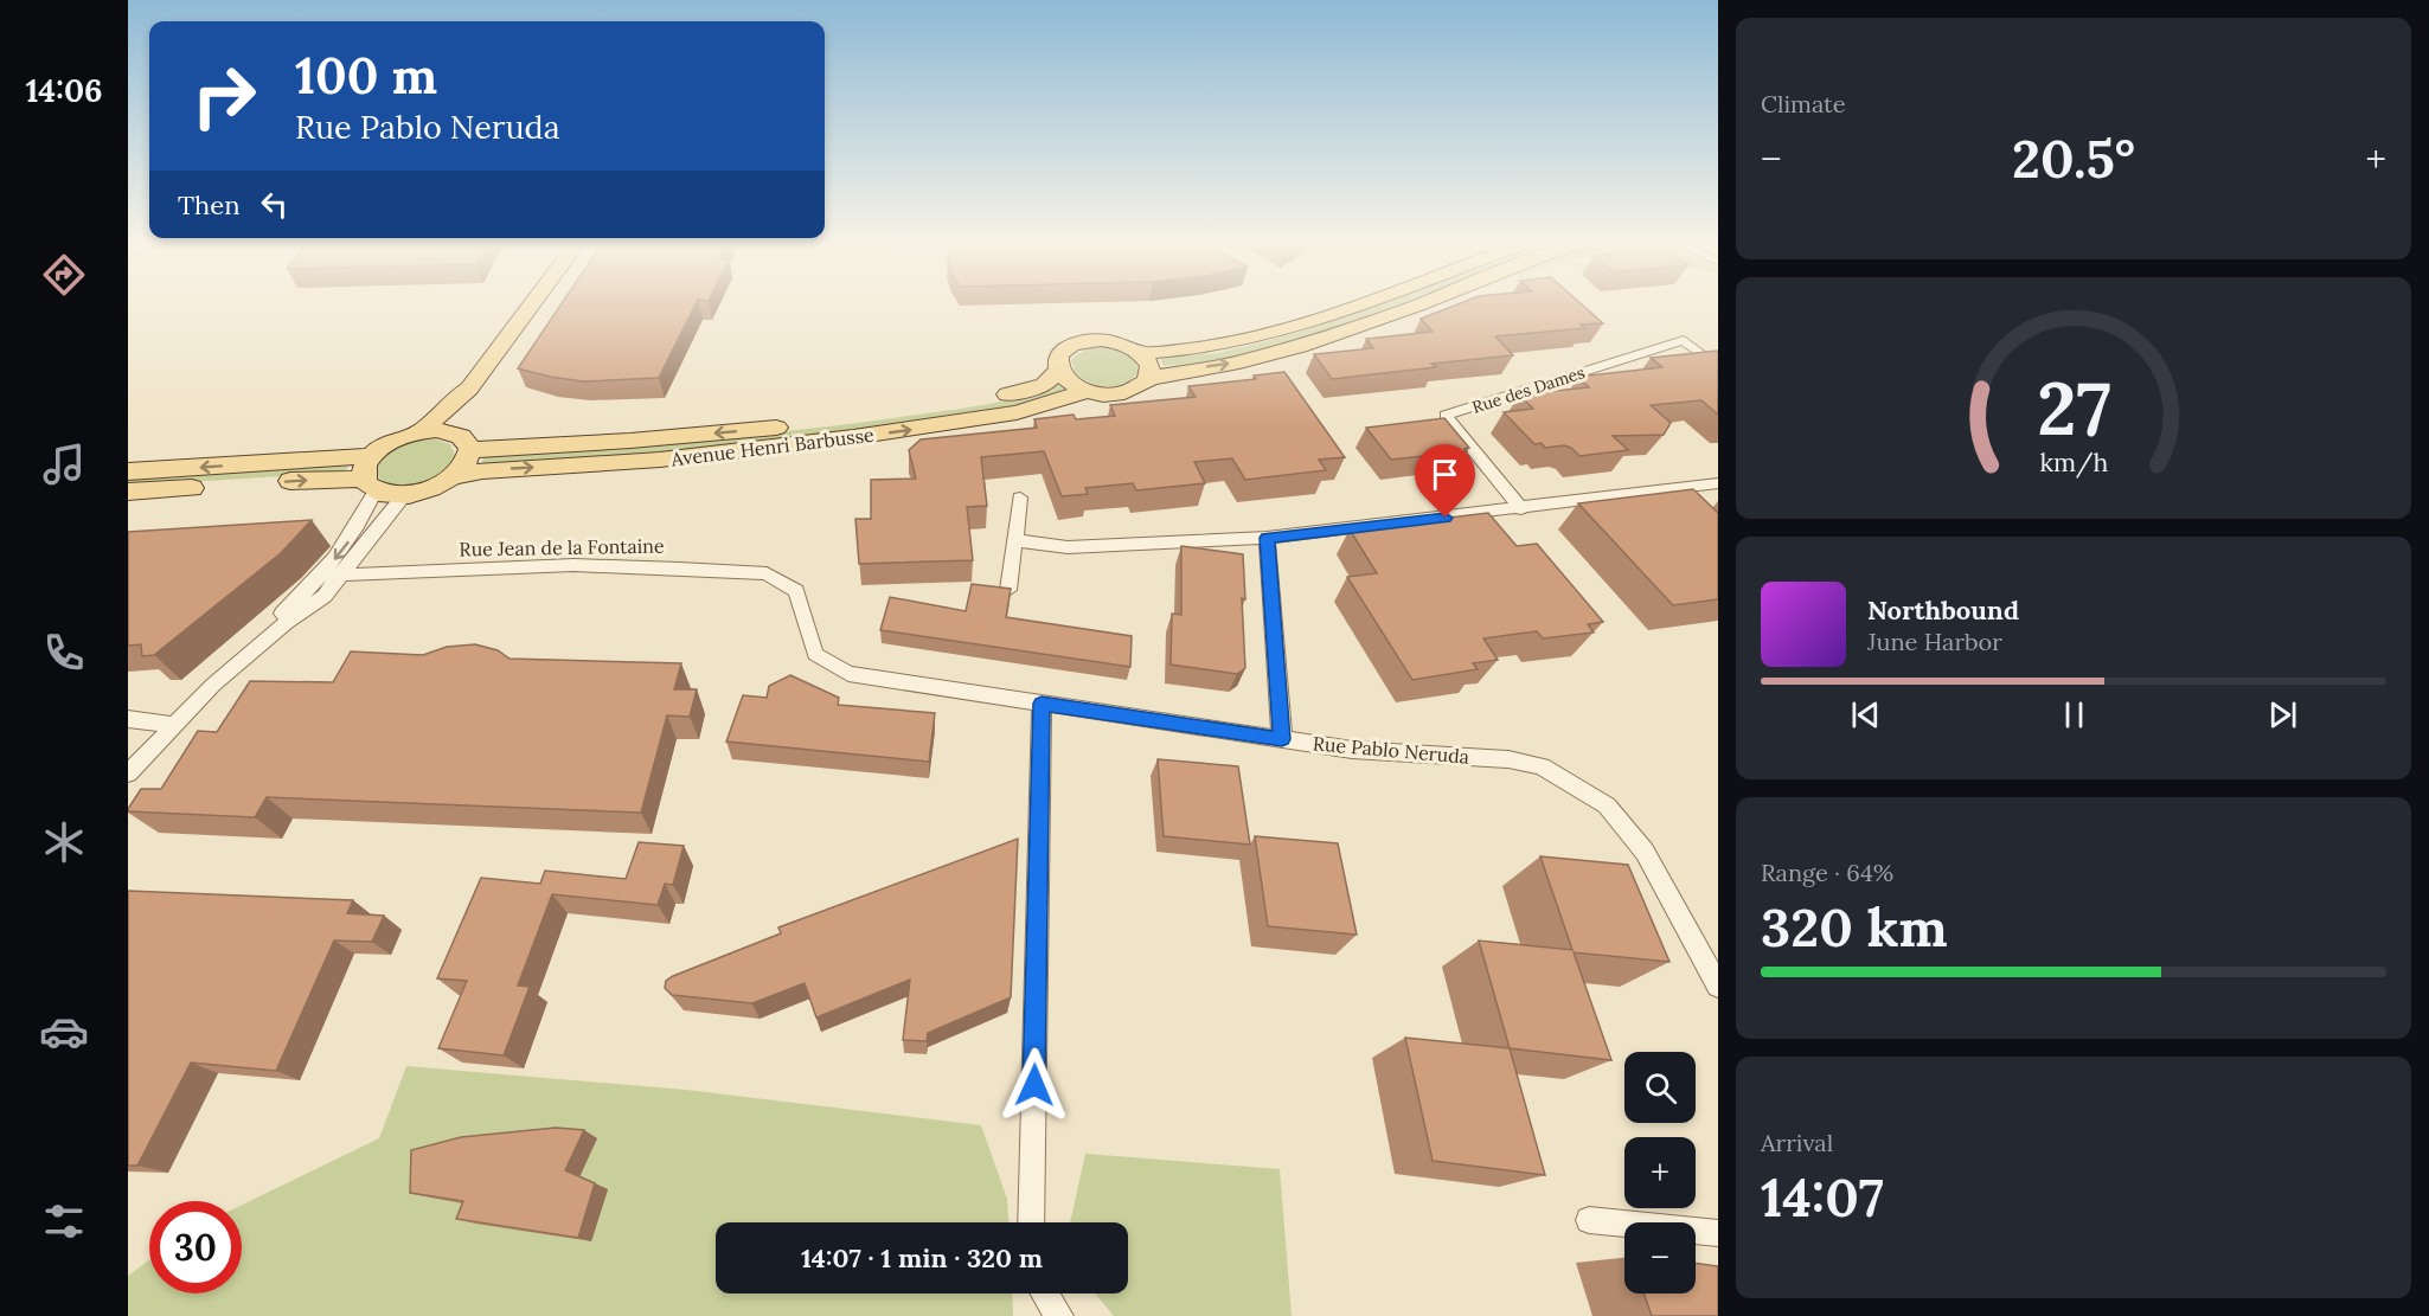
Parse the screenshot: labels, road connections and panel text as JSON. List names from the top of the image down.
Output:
{
  "streets": {
    "main road": ["Avenue Henri Barbusse"],
    "street": ["Rue des Dames", "Rue Jean de la Fontaine", "Rue Pablo Neruda"]
  },
  "crossings": [
    ["Rue Jean de la Fontaine", "Rue Pablo Neruda"]
  ],
  "page": {
    "tabs": "14:06",
    "tile": [
      "Climate",
      ["Range · 64%", "320 km"],
      ["Arrival", "14:07"]
    ],
    "turn": ["100 m", "Rue Pablo Neruda"],
    "heat": ["−", "20.5°", "+"],
    "then": "Then",
    "song": ["Northbound", "June Harbor"],
    "map_buttons": ["+", "−"],
    "limit": "30",
    "trip": "14:07 · 1 min · 320 m",
    "gauge": ["27", "km/h"]
  }
}
